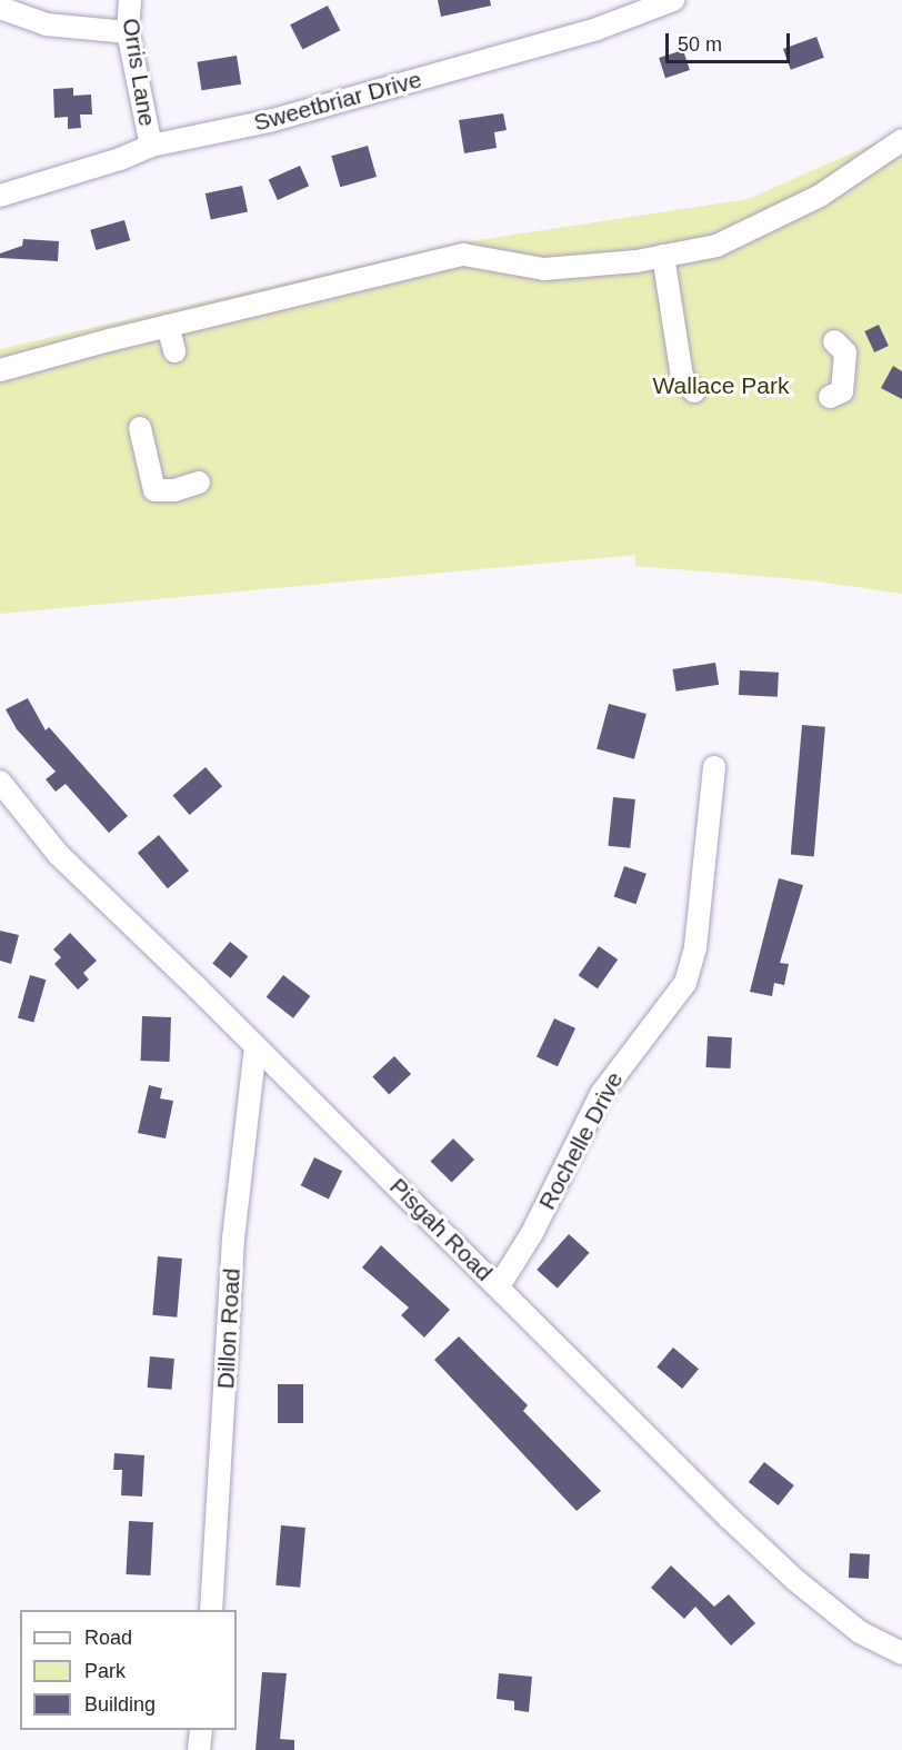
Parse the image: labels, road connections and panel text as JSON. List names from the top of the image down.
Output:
{
  "streets": {
    "street": [
      "Orris Lane",
      "Sweetbriar Drive",
      "Rochelle Drive",
      "Pisgah Road",
      "Dillon Road"
    ]
  },
  "crossings": [
    ["Orris Lane", "Sweetbriar Drive"],
    ["Rochelle Drive", "Pisgah Road"],
    ["Pisgah Road", "Dillon Road"]
  ],
  "parks": ["Wallace Park"],
  "legend": ["Road", "Park", "Building"],
  "scale_bar": "50 m"
}
